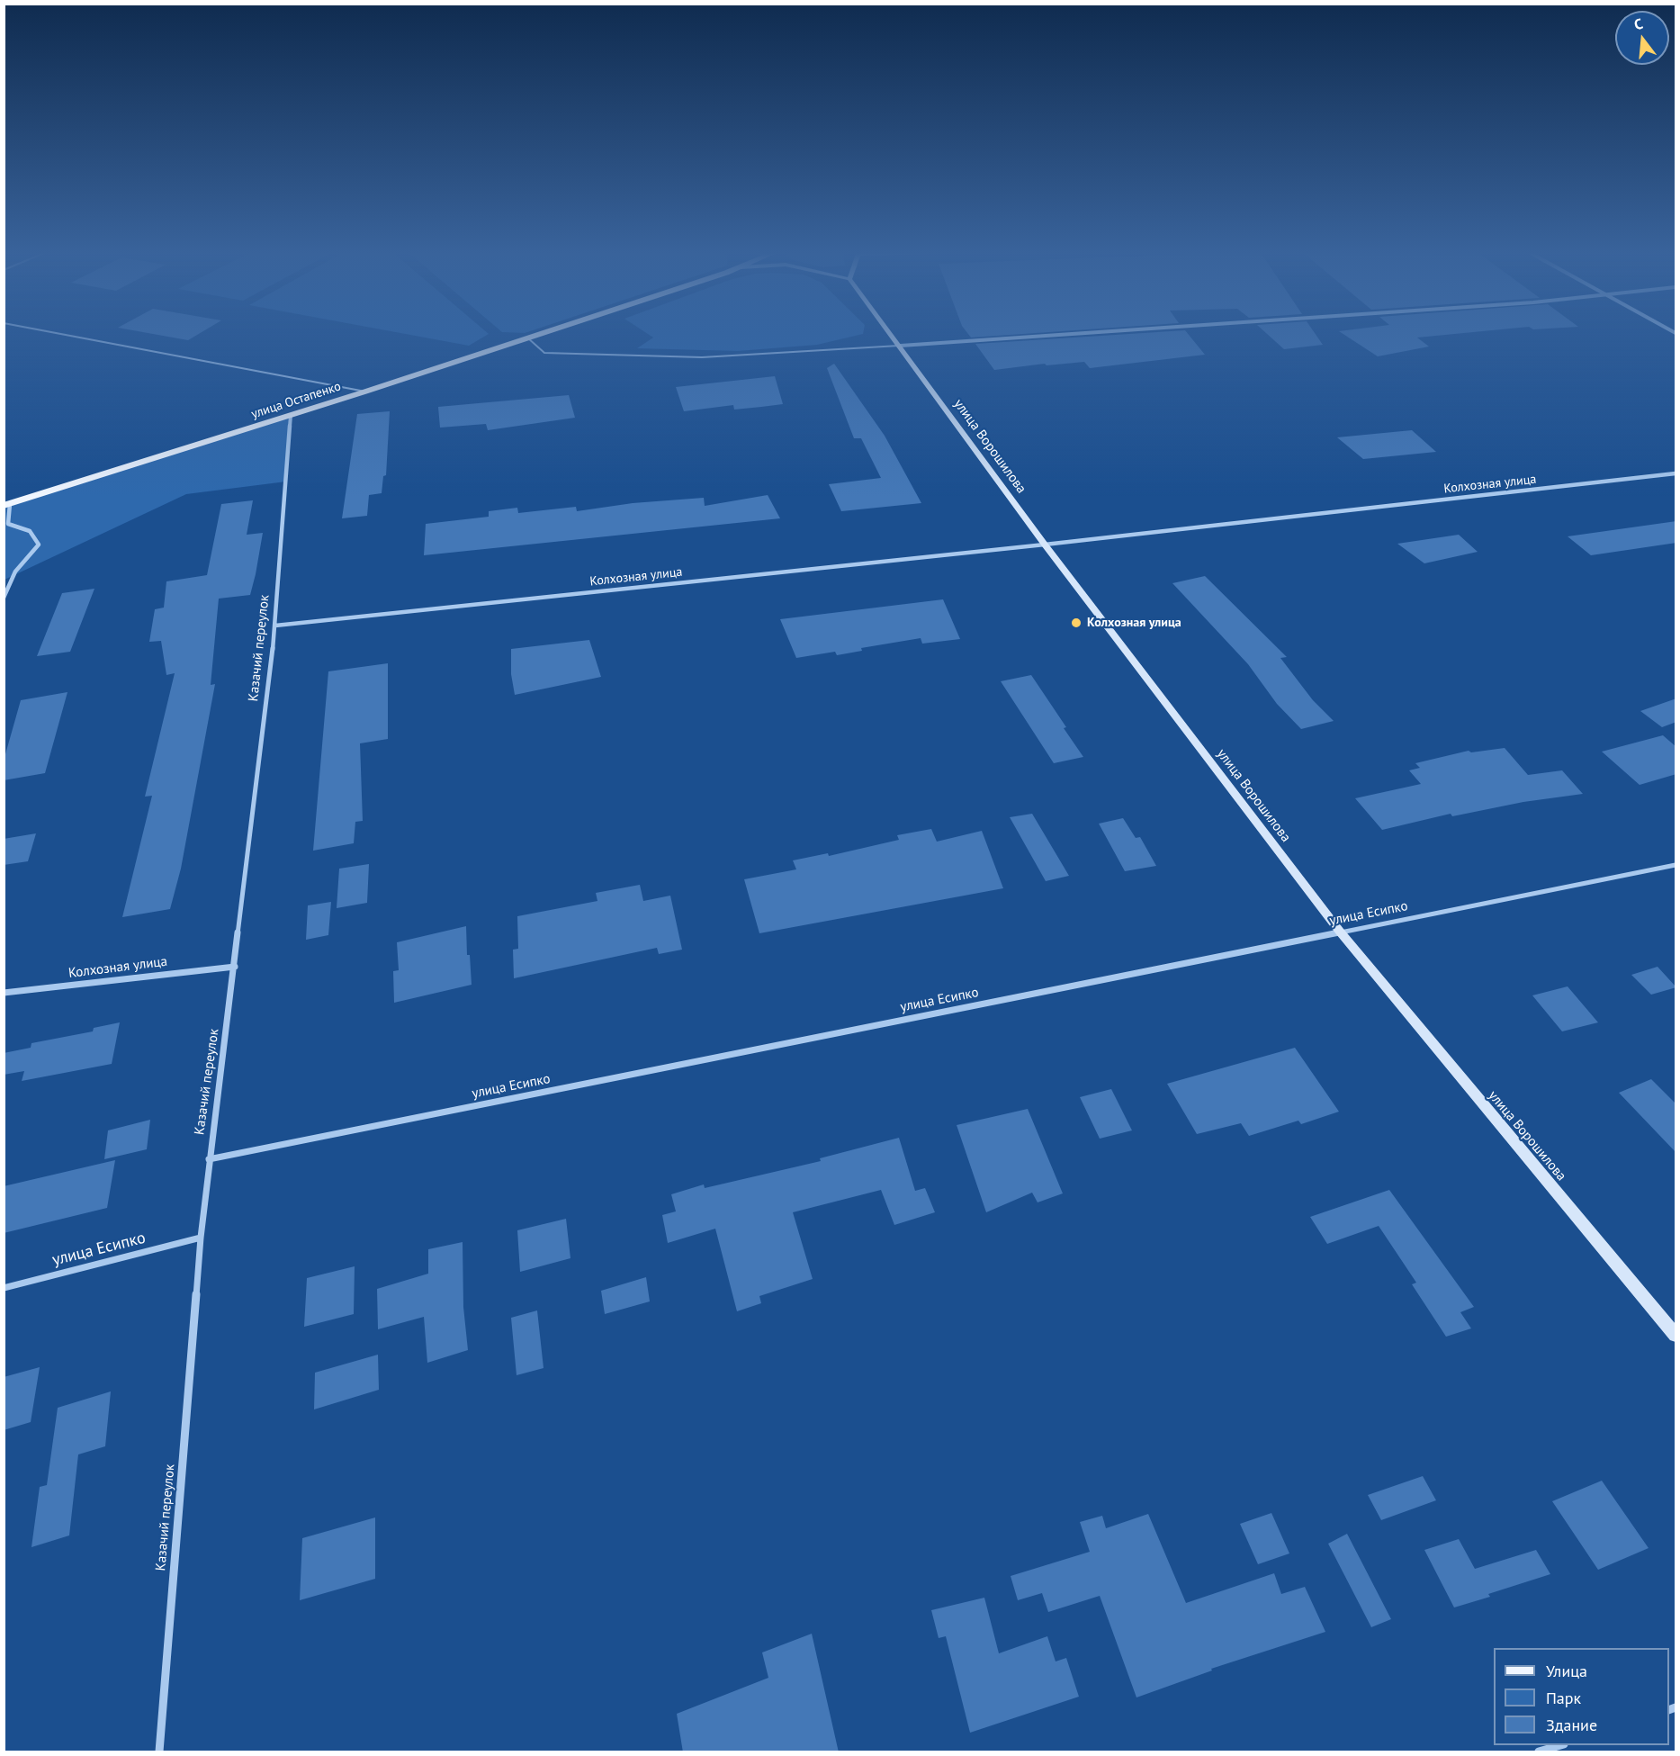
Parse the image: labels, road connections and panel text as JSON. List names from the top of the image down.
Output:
{
  "streets": {
    "main road": ["улица Остапенко", "улица Ворошилова"],
    "street": ["Колхозная улица", "Казачий переулок", "улица Есипко"]
  },
  "crossings": [
    ["улица Остапенко", "Казачий переулок"],
    ["улица Ворошилова", "Колхозная улица"],
    ["улица Ворошилова", "улица Есипко"],
    ["Колхозная улица", "Казачий переулок"],
    ["Казачий переулок", "улица Есипко"]
  ],
  "places": ["Колхозная улица"],
  "legend": ["Улица", "Парк", "Здание"],
  "north": "top"
}
